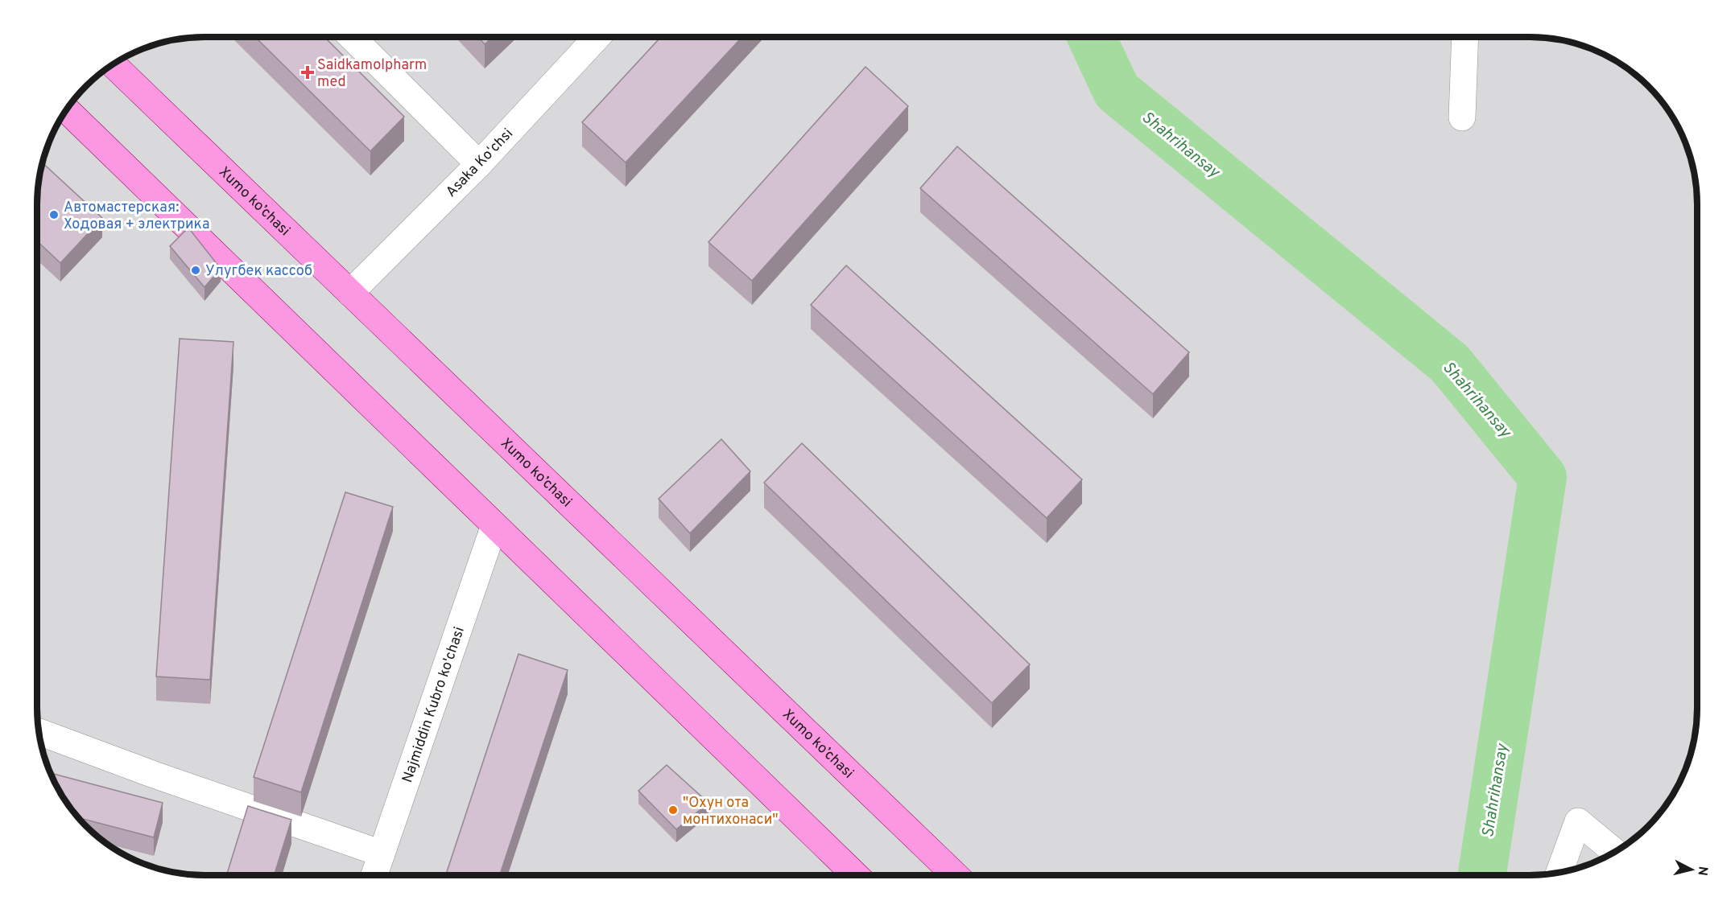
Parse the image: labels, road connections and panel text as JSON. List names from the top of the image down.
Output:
{
  "streets": {
    "main road": ["Xumo ko’chasi"],
    "street": ["Asaka Koʻchsi", "Najmiddin Kubro ko'chasi"]
  },
  "crossings": [
    ["Asaka Koʻchsi", "Xumo ko’chasi"]
  ],
  "water": ["Shahrihansay"],
  "places": {
    "health": ["Saidkamolpharm med"],
    "other": ["Автомастерская: Ходовая + электрика", "Улугбек кассоб", "\"Охун ота монтихонаси\""]
  },
  "north": "right"
}
